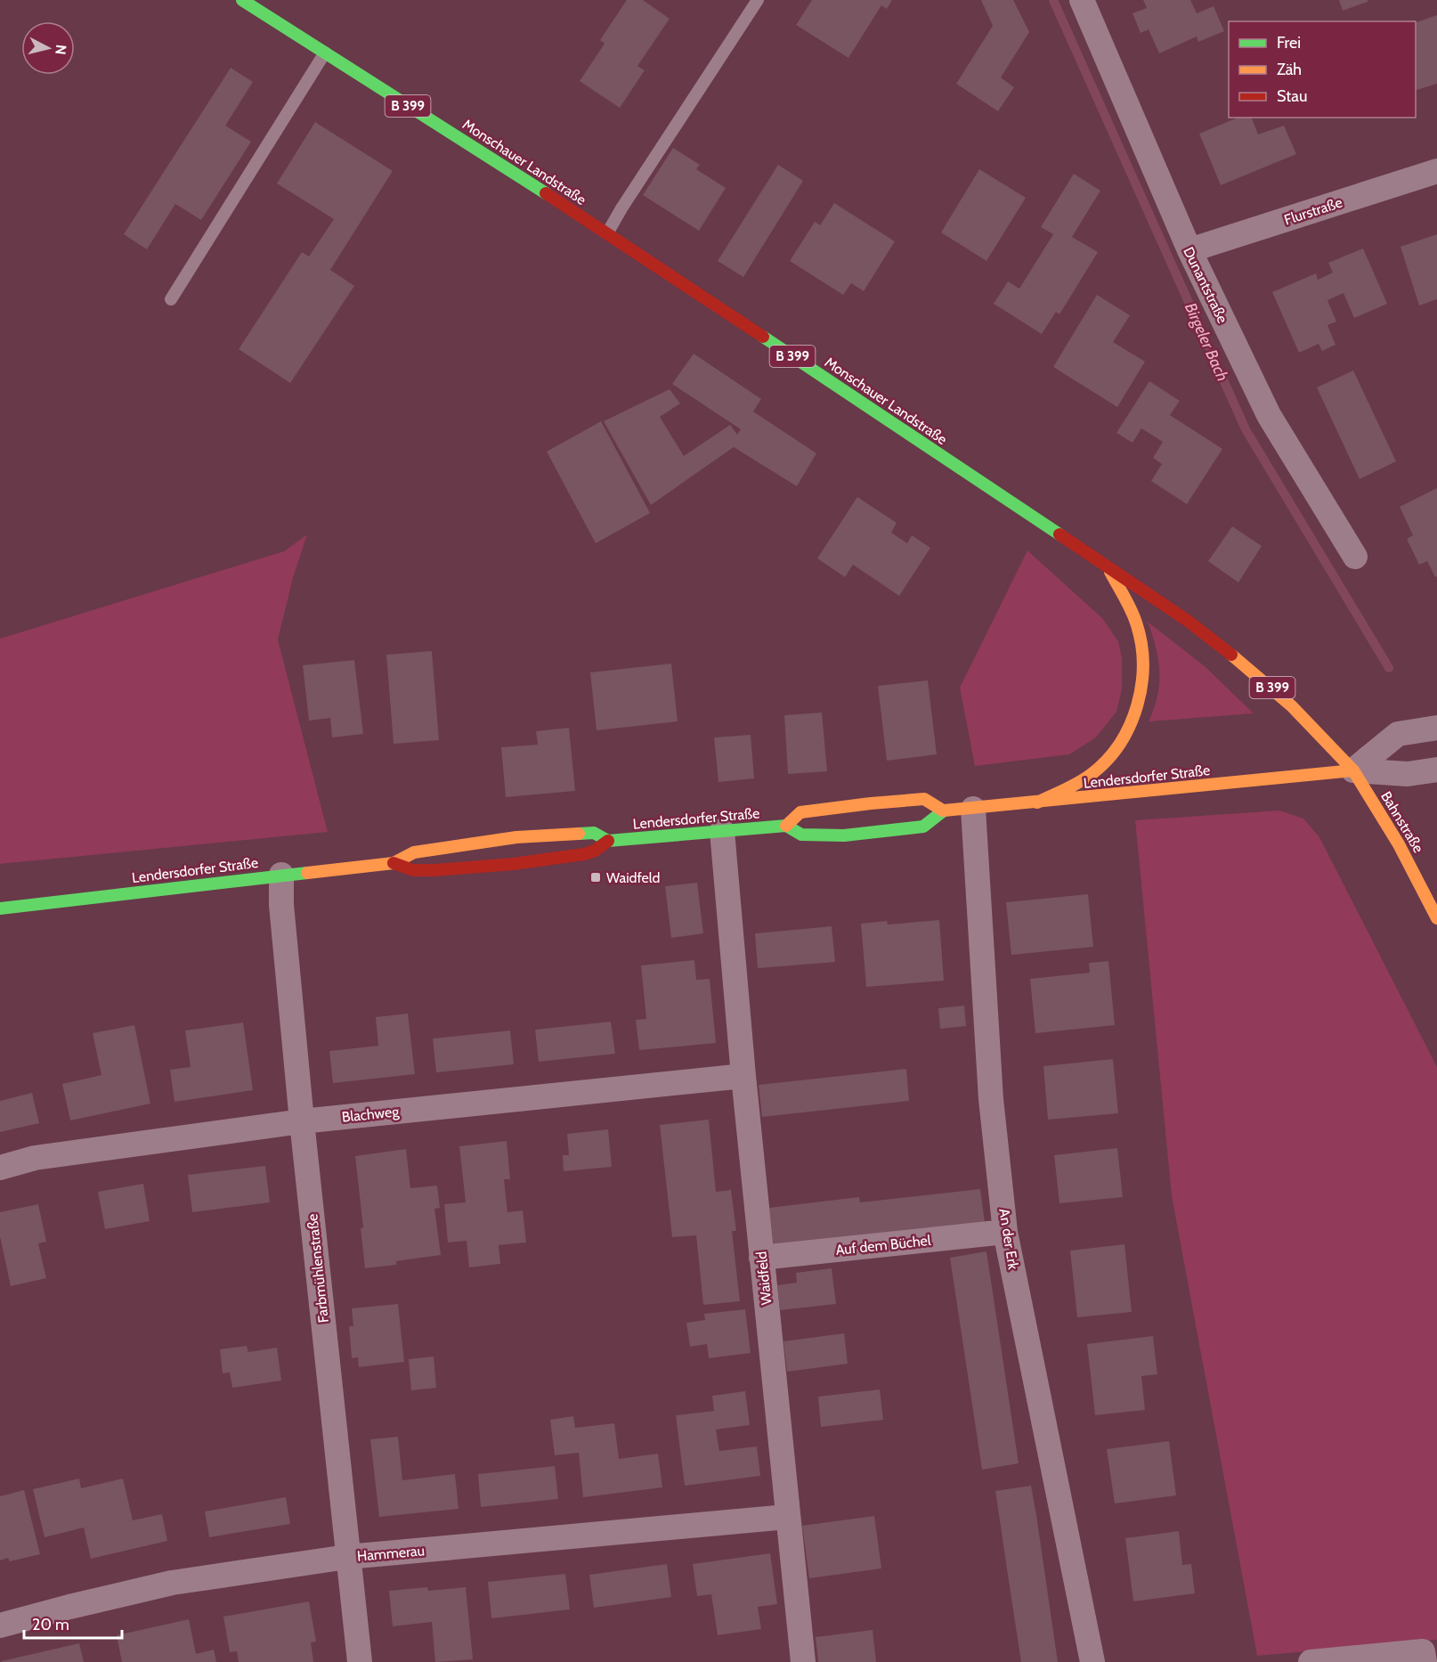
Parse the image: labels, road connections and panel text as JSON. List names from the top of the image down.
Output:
{
  "streets": {
    "main road": [
      "B 399",
      "Monschauer Landstraße",
      "Lendersdorfer Straße",
      "Bahnstraße"
    ],
    "street": [
      "Flurstraße",
      "Dunantstraße",
      "Blachweg",
      "An der Erk",
      "Auf dem Büchel",
      "Farbmühlenstraße",
      "Waidfeld",
      "Hammerau"
    ]
  },
  "crossings": [
    ["Monschauer Landstraße", "Lendersdorfer Straße"],
    ["Monschauer Landstraße", "Bahnstraße"],
    ["Flurstraße", "Dunantstraße"],
    ["Lendersdorfer Straße", "Bahnstraße"],
    ["Lendersdorfer Straße", "An der Erk"],
    ["Lendersdorfer Straße", "Farbmühlenstraße"],
    ["Lendersdorfer Straße", "Waidfeld"],
    ["Blachweg", "Farbmühlenstraße"],
    ["Blachweg", "Waidfeld"],
    ["An der Erk", "Auf dem Büchel"],
    ["Auf dem Büchel", "Waidfeld"],
    ["Farbmühlenstraße", "Hammerau"],
    ["Waidfeld", "Hammerau"]
  ],
  "water": ["Birgeler Bach"],
  "places": {
    "transit": ["Waidfeld"]
  },
  "legend": ["Frei", "Zäh", "Stau"],
  "scale_bar": "20 m",
  "north": "right"
}
